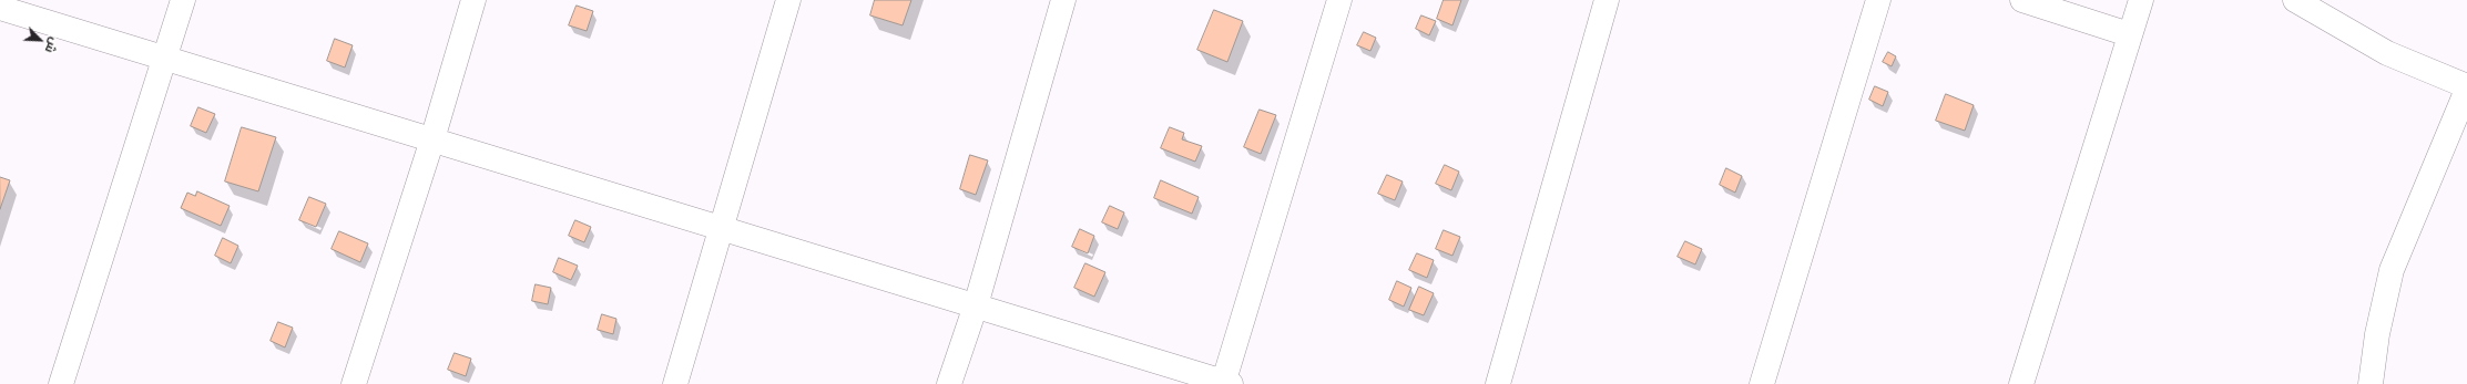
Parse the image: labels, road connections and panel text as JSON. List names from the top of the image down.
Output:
{
  "north": "bottom right"
}
